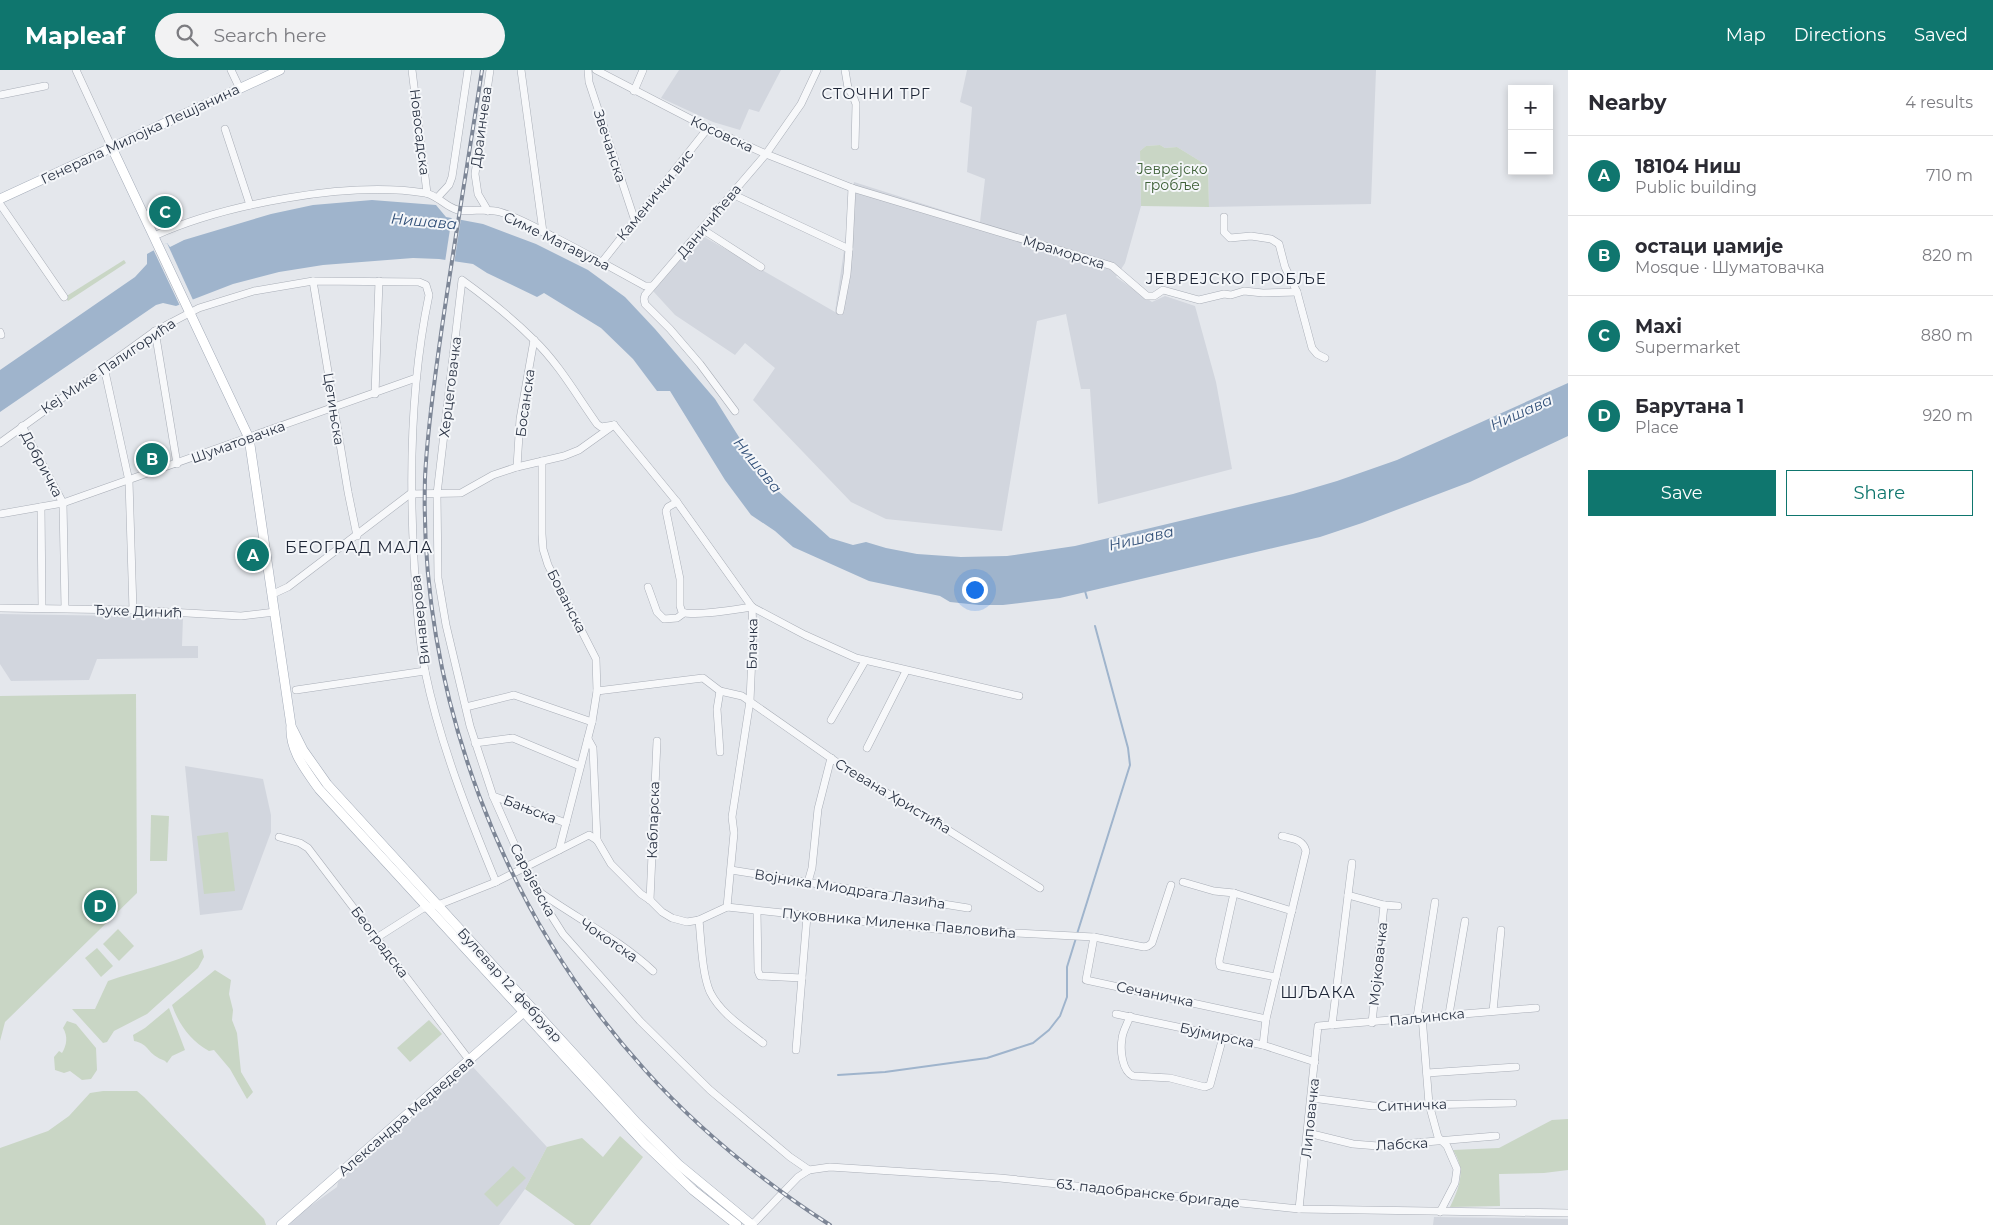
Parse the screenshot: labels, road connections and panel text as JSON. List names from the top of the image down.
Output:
{
  "streets": {
    "main road": ["Генерала Милојка Лешјанина", "Булевар 12. фебруар", "Александра Медведева"],
    "street": [
      "Драинчева",
      "Новосадска",
      "Косовска",
      "Звечанска",
      "Каменички вис",
      "Даничићева",
      "Симе Матавуља",
      "Мраморска",
      "Кеј Мике Палигорића",
      "Херцеговачка",
      "Босанска",
      "Цетињска",
      "Шуматовачка",
      "Добричка",
      "Бованска",
      "Ђуке Динић",
      "Винаверова",
      "Блачка",
      "Стевана Христића",
      "Бањска",
      "Кабларска",
      "Сарајевска",
      "Војника Миодрага Лазића",
      "Пуковника Миленка Павловића",
      "Чокотска",
      "Београдска",
      "Мојковачка",
      "Сечаничка",
      "Паљинска",
      "Бујмирска",
      "Ситничка",
      "Липовачка",
      "Лабска",
      "63. падобранске бригаде"
    ]
  },
  "crossings": [
    ["Драинчева", "Симе Матавуља"],
    ["Генерала Милојка Лешјанина", "Булевар 12. фебруар"],
    ["Косовска", "Каменички вис"],
    ["Косовска", "Даничићева"],
    ["Косовска", "Мраморска"],
    ["Звечанска", "Каменички вис"],
    ["Каменички вис", "Симе Матавуља"],
    ["Даничићева", "Симе Матавуља"],
    ["Кеј Мике Палигорића", "Цетињска"],
    ["Кеј Мике Палигорића", "Добричка"],
    ["Кеј Мике Палигорића", "Винаверова"],
    ["Кеј Мике Палигорића", "Булевар 12. фебруар"],
    ["Херцеговачка", "Босанска"],
    ["Херцеговачка", "Сарајевска"],
    ["Цетињска", "Шуматовачка"],
    ["Шуматовачка", "Добричка"],
    ["Шуматовачка", "Винаверова"],
    ["Шуматовачка", "Булевар 12. фебруар"],
    ["Бованска", "Стевана Христића"],
    ["Бованска", "Бањска"],
    ["Ђуке Динић", "Булевар 12. фебруар"],
    ["Блачка", "Стевана Христића"],
    ["Блачка", "Војника Миодрага Лазића"],
    ["Блачка", "Пуковника Миленка Павловића"],
    ["Бањска", "Сарајевска"],
    ["Сарајевска", "Чокотска"],
    ["Сарајевска", "63. падобранске бригаде"],
    ["Пуковника Миленка Павловића", "Сечаничка"],
    ["Београдска", "Александра Медведева"],
    ["Мојковачка", "Паљинска"],
    ["Булевар 12. фебруар", "Александра Медведева"],
    ["Паљинска", "Липовачка"],
    ["Бујмирска", "Липовачка"],
    ["Ситничка", "Липовачка"],
    ["Липовачка", "Лабска"],
    ["Липовачка", "63. падобранске бригаде"]
  ],
  "districts": [
    "СТОЧНИ ТРГ",
    "ЈЕВРЕЈСКО ГРОБЉЕ",
    "БЕОГРАД МАЛА",
    "ШЉАКА"
  ],
  "water": ["Нишава"],
  "parks": ["Јеврејско гробље"],
  "page": {
    "header": "Mapleaf",
    "search": "Search here",
    "nav": ["Map", "Directions", "Saved"],
    "heading": ["Nearby", "4 results"],
    "map_buttons": ["+", "−"],
    "list": [
      {
        "mark": "A",
        "name": "18104 Ниш",
        "note": "Public building",
        "value": "710 m"
      },
      {
        "mark": "B",
        "name": "остаци џамије",
        "note": "Mosque · Шуматовачка",
        "value": "820 m"
      },
      {
        "mark": "C",
        "name": "Maxi",
        "note": "Supermarket",
        "value": "880 m"
      },
      {
        "mark": "D",
        "name": "Барутана 1",
        "note": "Place",
        "value": "920 m"
      }
    ],
    "pins": [
      "C",
      "B",
      "A",
      "D"
    ],
    "buttons": ["Save", "Share"]
  }
}
